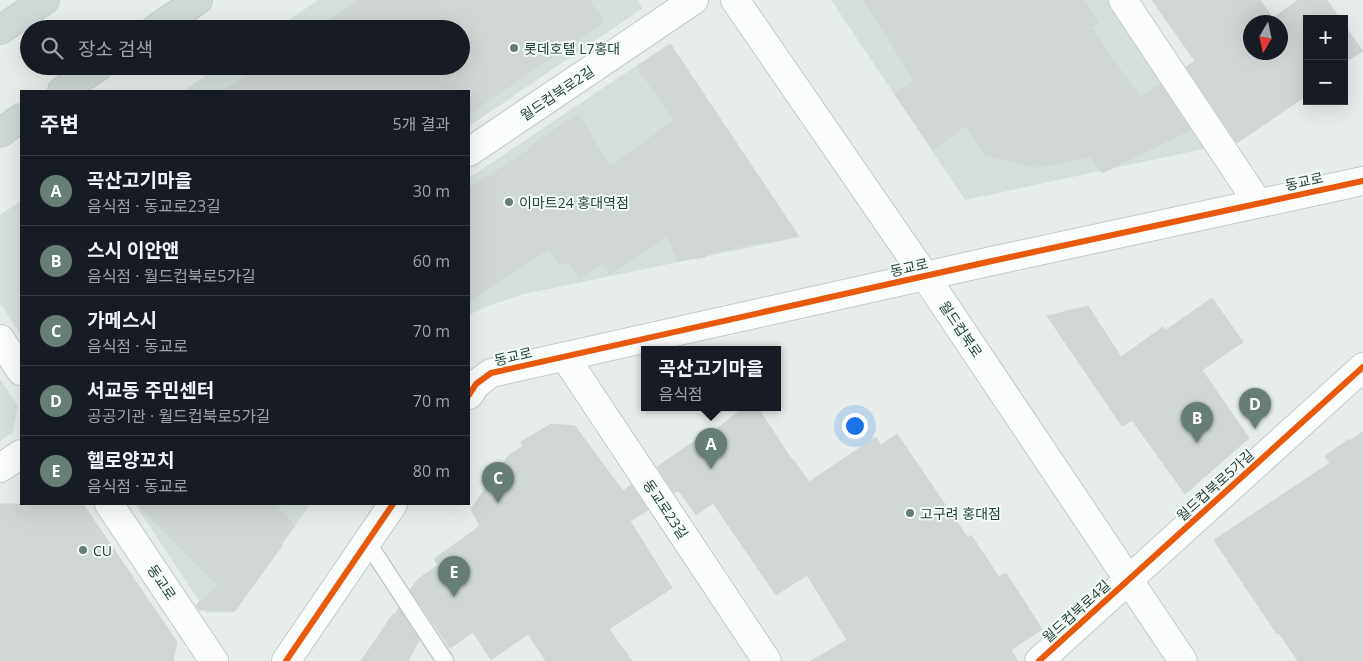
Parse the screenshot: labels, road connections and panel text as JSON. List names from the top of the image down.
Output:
{
  "streets": {
    "street": [
      "월드컵북로2길",
      "동교로",
      "월드컵북로",
      "월드컵북로5가길",
      "동교로23길",
      "월드컵북로4길"
    ]
  },
  "crossings": [
    ["동교로", "월드컵북로"],
    ["동교로", "동교로23길"],
    ["월드컵북로", "월드컵북로5가길"],
    ["월드컵북로", "월드컵북로4길"],
    ["월드컵북로5가길", "월드컵북로4길"]
  ],
  "places": [
    "롯데호텔 L7홍대",
    "이마트24 홍대역점",
    "고구려 홍대점",
    "CU"
  ],
  "north": "bottom",
  "page": {
    "map_buttons": ["+", "−"],
    "search": "장소 검색",
    "heading": ["주변", "5개 결과"],
    "list": [
      {
        "mark": "A",
        "name": "곡산고기마을",
        "note": "음식점 · 동교로23길",
        "value": "30 m"
      },
      {
        "mark": "B",
        "name": "스시 이안앤",
        "note": "음식점 · 월드컵북로5가길",
        "value": "60 m"
      },
      {
        "mark": "C",
        "name": "가메스시",
        "note": "음식점 · 동교로",
        "value": "70 m"
      },
      {
        "mark": "D",
        "name": "서교동 주민센터",
        "note": "공공기관 · 월드컵북로5가길",
        "value": "70 m"
      },
      {
        "mark": "E",
        "name": "헬로양꼬치",
        "note": "음식점 · 동교로",
        "value": "80 m"
      }
    ],
    "popup": ["곡산고기마을", "음식점"],
    "pins": [
      "D",
      "B",
      "A",
      "C",
      "E"
    ]
  }
}
